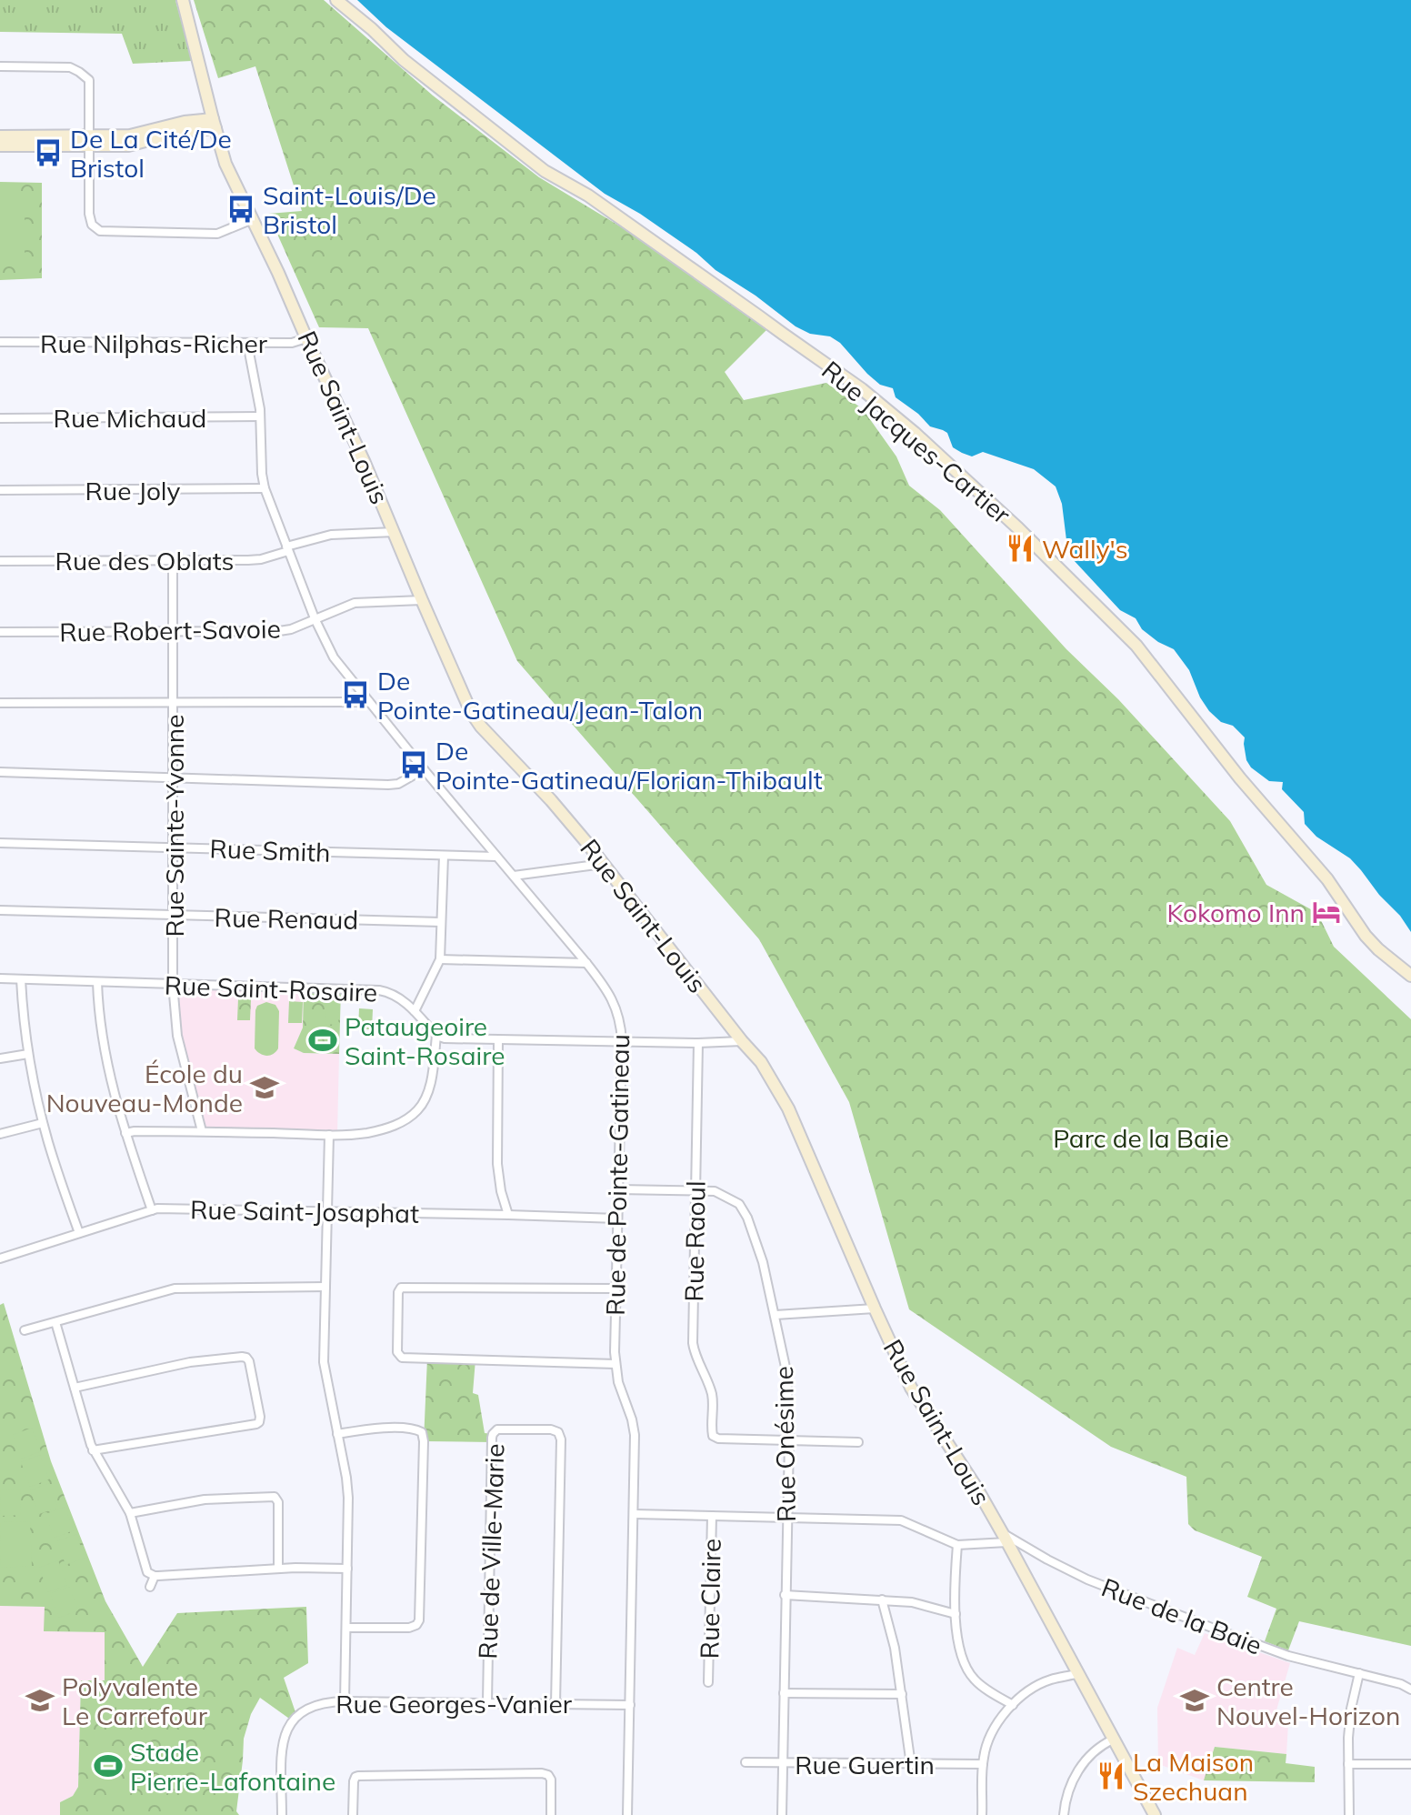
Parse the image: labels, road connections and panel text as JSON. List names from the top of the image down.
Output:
{
  "streets": {
    "street": [
      "Rue Nilphas-Richer",
      "Rue Michaud",
      "Rue Saint-Louis",
      "Rue Jacques-Cartier",
      "Rue Joly",
      "Rue des Oblats",
      "Rue Robert-Savoie",
      "Rue Sainte-Yvonne",
      "Rue Smith",
      "Rue Renaud",
      "Rue Saint-Rosaire",
      "Rue de Pointe-Gatineau",
      "Rue Saint-Josaphat",
      "Rue Raoul",
      "Rue Onésime",
      "Rue de Ville-Marie",
      "Rue Claire",
      "Rue de la Baie",
      "Rue Georges-Vanier",
      "Rue Guertin"
    ]
  },
  "crossings": [
    ["Rue Nilphas-Richer", "Rue Saint-Louis"],
    ["Rue Nilphas-Richer", "Rue de Pointe-Gatineau"],
    ["Rue Michaud", "Rue de Pointe-Gatineau"],
    ["Rue Saint-Louis", "Rue des Oblats"],
    ["Rue Saint-Louis", "Rue Robert-Savoie"],
    ["Rue Saint-Louis", "Rue de la Baie"],
    ["Rue Joly", "Rue de Pointe-Gatineau"],
    ["Rue des Oblats", "Rue Sainte-Yvonne"],
    ["Rue des Oblats", "Rue de Pointe-Gatineau"],
    ["Rue Robert-Savoie", "Rue Sainte-Yvonne"],
    ["Rue Robert-Savoie", "Rue de Pointe-Gatineau"],
    ["Rue Sainte-Yvonne", "Rue Smith"],
    ["Rue Sainte-Yvonne", "Rue Renaud"],
    ["Rue Sainte-Yvonne", "Rue Saint-Rosaire"],
    ["Rue Smith", "Rue de Pointe-Gatineau"],
    ["Rue de Pointe-Gatineau", "Rue Saint-Josaphat"],
    ["Rue de Pointe-Gatineau", "Rue Onésime"],
    ["Rue de Pointe-Gatineau", "Rue Georges-Vanier"],
    ["Rue Raoul", "Rue Onésime"],
    ["Rue Onésime", "Rue Guertin"],
    ["Rue de Ville-Marie", "Rue Georges-Vanier"]
  ],
  "parks": ["Parc de la Baie"],
  "places": {
    "bus stop": [
      "De La Cité/De Bristol",
      "Saint-Louis/De Bristol",
      "De Pointe-Gatineau/Jean-Talon",
      "De Pointe-Gatineau/Florian-Thibault"
    ],
    "restaurant": ["Wally's", "La Maison Szechuan"],
    "hotel": ["Kokomo Inn"],
    "sports": ["Pataugeoire Saint-Rosaire", "Stade Pierre-Lafontaine"],
    "school or university": ["École du Nouveau-Monde", "Polyvalente Le Carrefour", "Centre Nouvel-Horizon"]
  }
}
